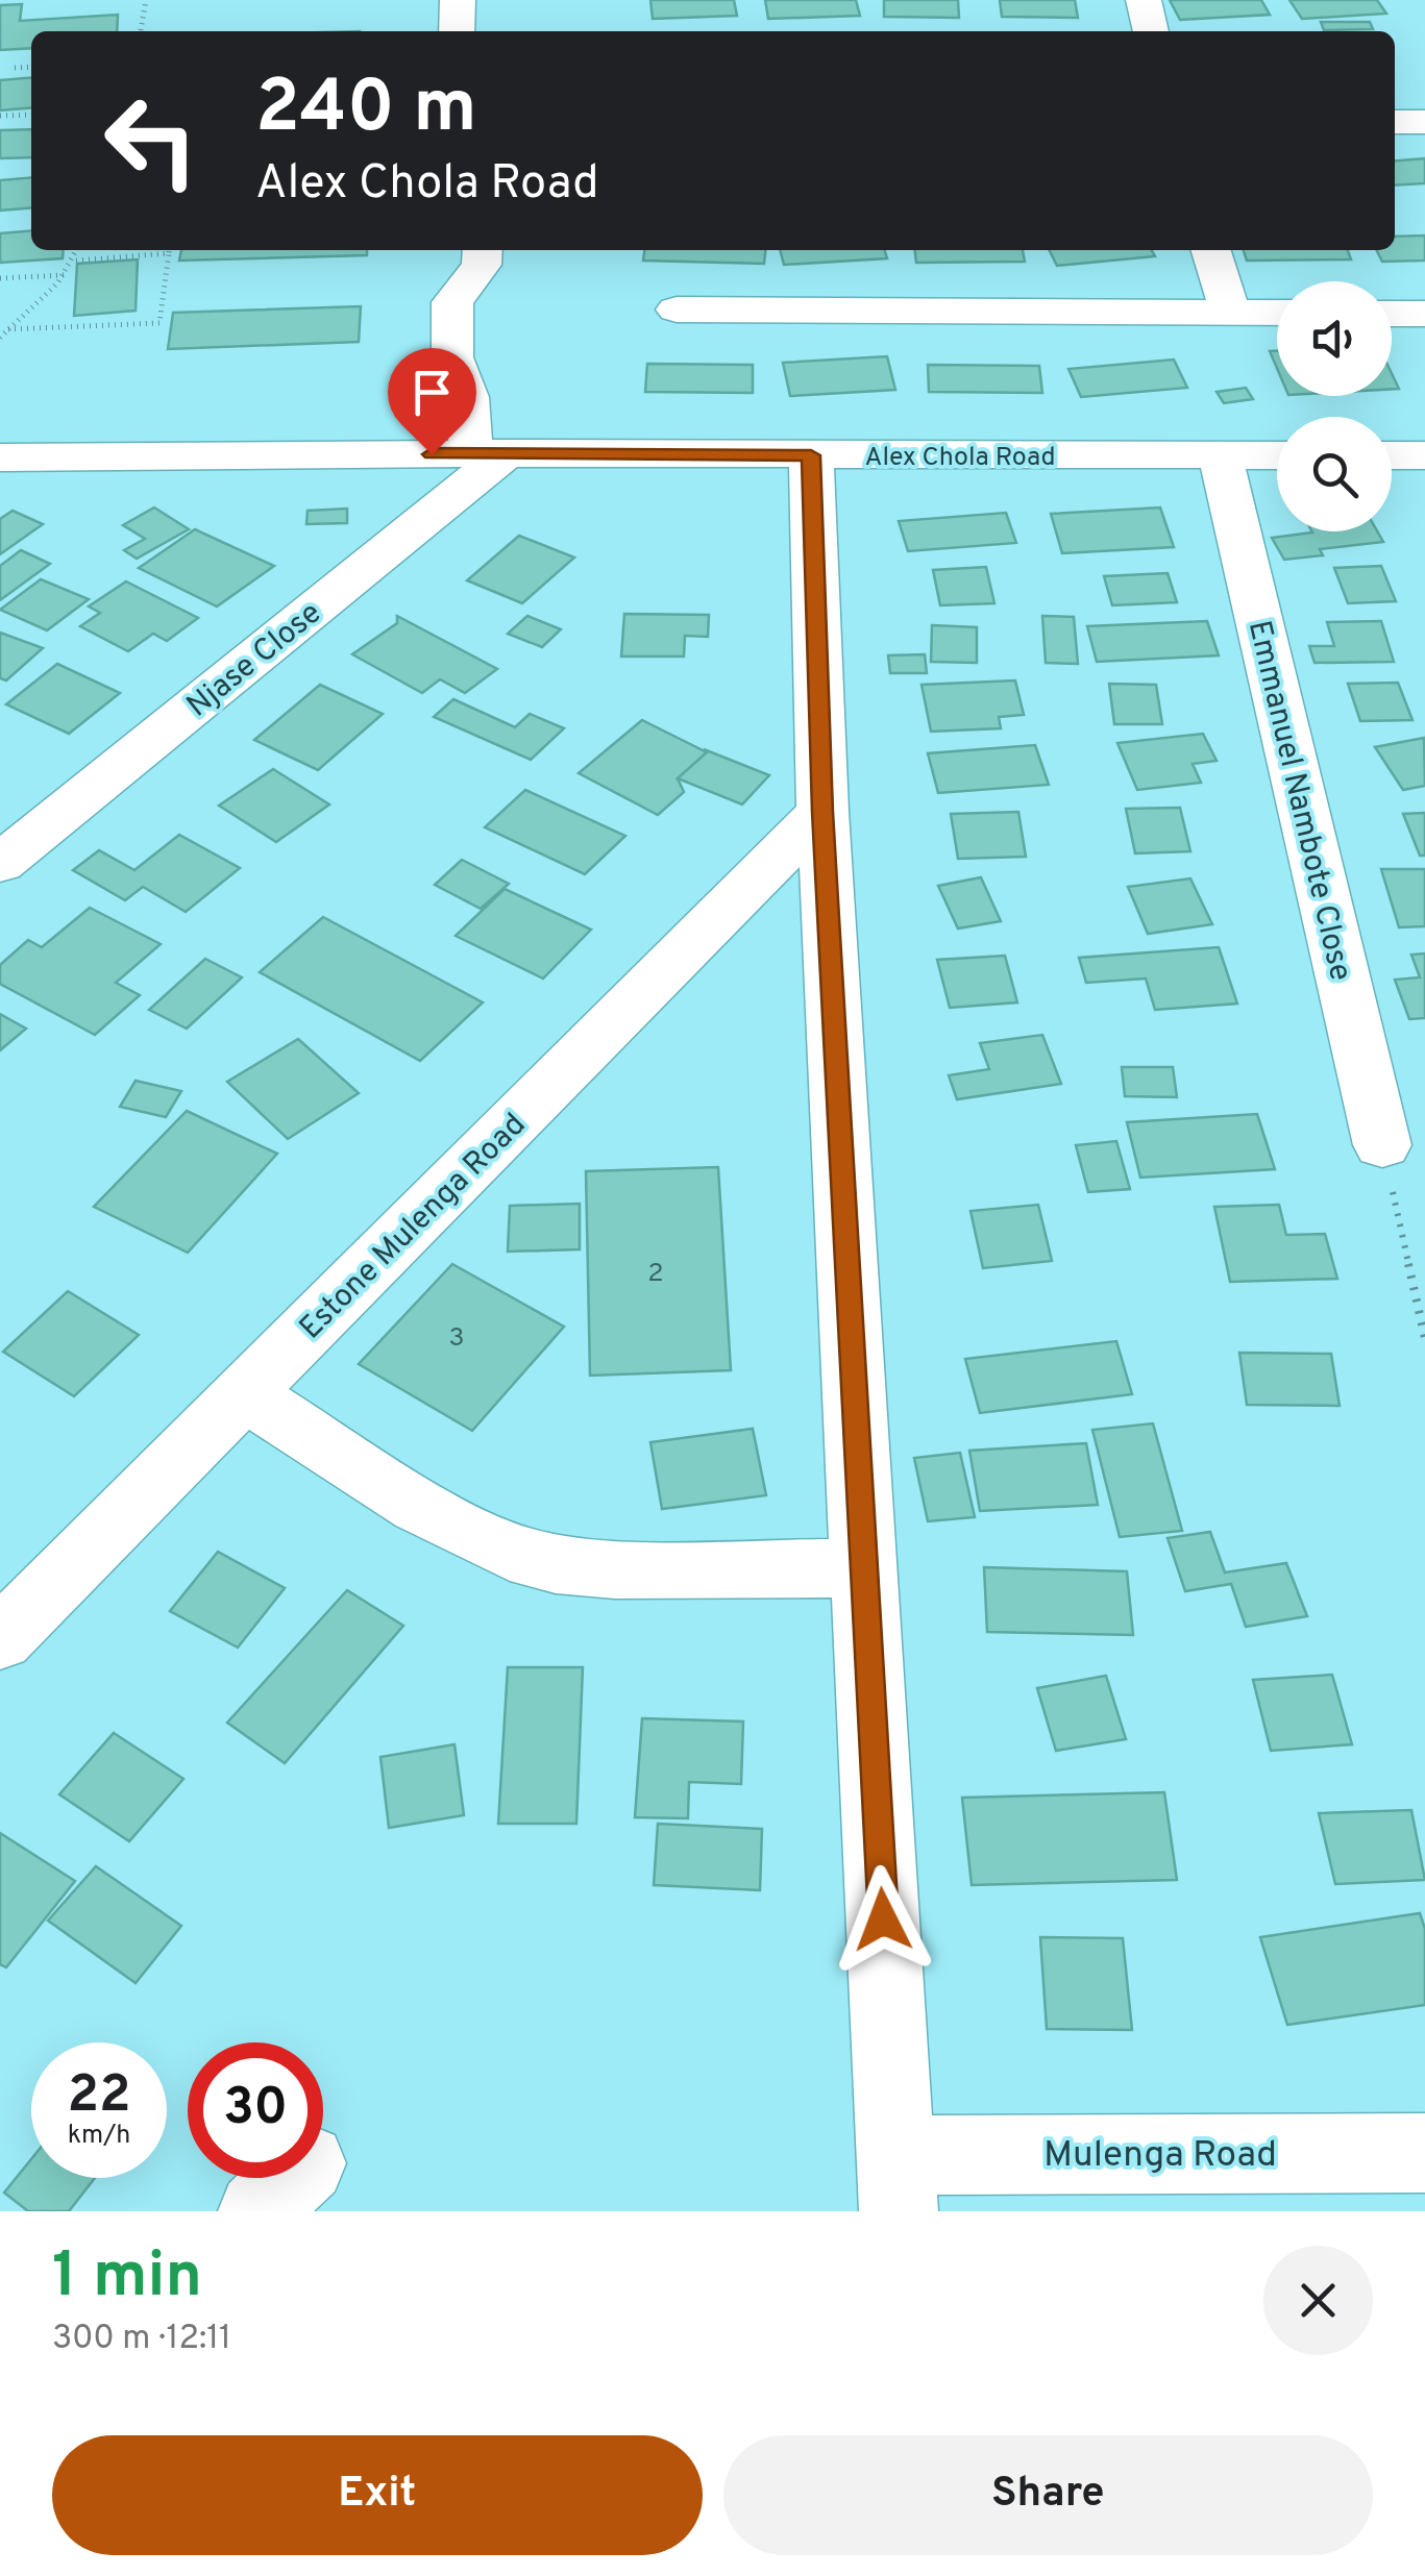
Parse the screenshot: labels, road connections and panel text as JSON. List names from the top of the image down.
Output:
{
  "streets": {
    "street": [
      "Alex Chola Road",
      "Njase Close",
      "Emmanuel Nambote Close",
      "Estone Mulenga Road",
      "Mulenga Road"
    ]
  },
  "crossings": [
    ["Alex Chola Road", "Njase Close"],
    ["Alex Chola Road", "Emmanuel Nambote Close"]
  ],
  "house_numbers": ["2", "3"],
  "page": {
    "turn": ["240 m", "Alex Chola Road"],
    "speed": "22 km/h",
    "limit": "30",
    "heading": ["1 min", "300 m · 12:11"],
    "buttons": ["Exit", "Share"]
  }
}
